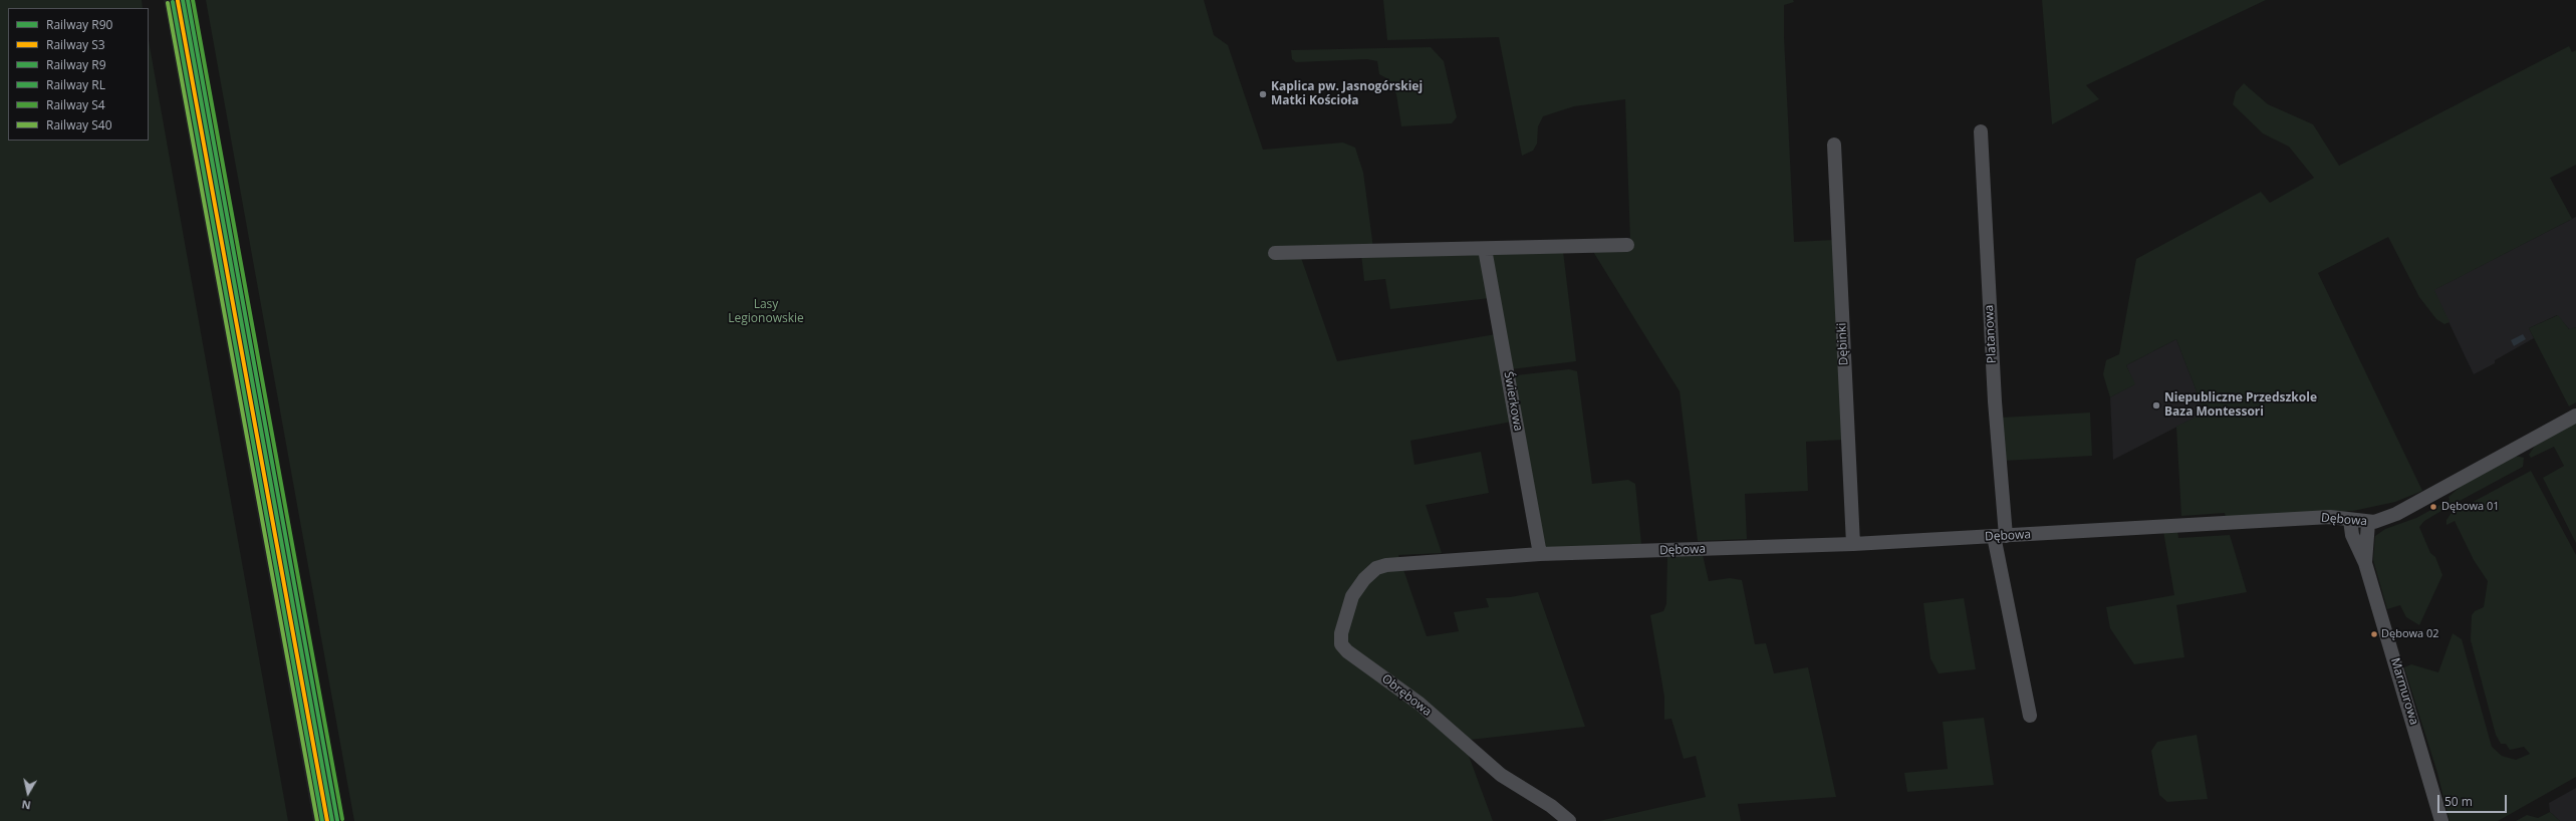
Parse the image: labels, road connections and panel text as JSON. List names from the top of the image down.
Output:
{
  "streets": {
    "street": [
      "Platanowa",
      "Dębinki",
      "Świerkowa",
      "Dębowa",
      "Marmurowa",
      "Obrębowa"
    ]
  },
  "crossings": [
    ["Platanowa", "Dębowa"],
    ["Dębinki", "Dębowa"],
    ["Świerkowa", "Dębowa"],
    ["Dębowa", "Marmurowa"],
    ["Dębowa", "Obrębowa"]
  ],
  "parks": ["Lasy Legionowskie"],
  "places": [
    "Kaplica pw. Jasnogórskiej Matki Kościoła",
    "Niepubliczne Przedszkole Baza Montessori",
    "Dębowa 01",
    "Dębowa 02"
  ],
  "lines": [
    "rail line R90",
    "rail line R9",
    "rail line S4",
    "rail line S3",
    "rail line RL",
    "rail line S40"
  ],
  "legend": [
    "Railway R90",
    "Railway S3",
    "Railway R9",
    "Railway RL",
    "Railway S4",
    "Railway S40"
  ],
  "scale_bar": "50 m",
  "north": "bottom"
}
